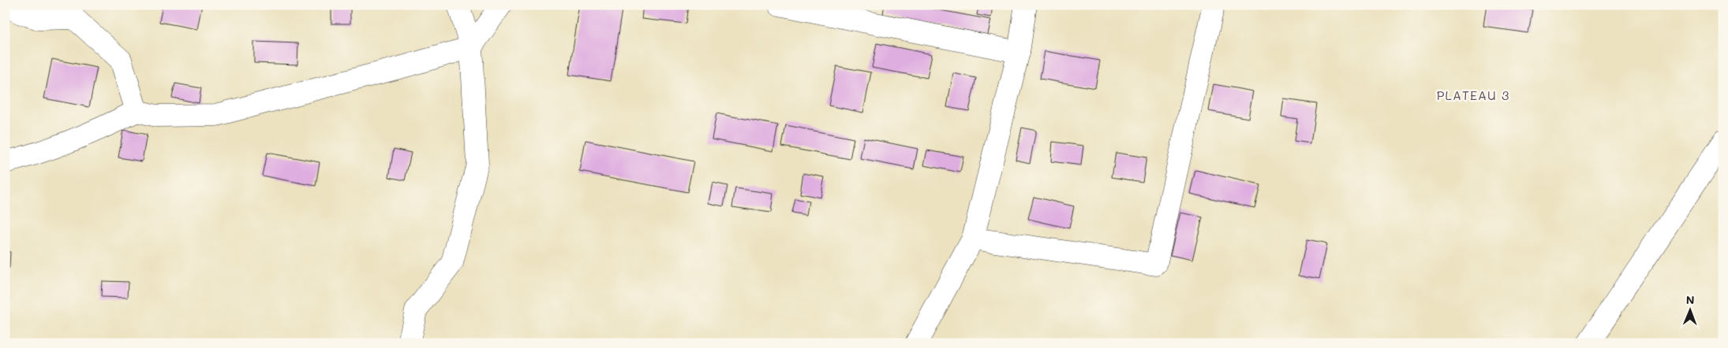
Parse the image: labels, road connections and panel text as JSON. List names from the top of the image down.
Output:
{
  "districts": ["PLATEAU 3"],
  "north": "top"
}
